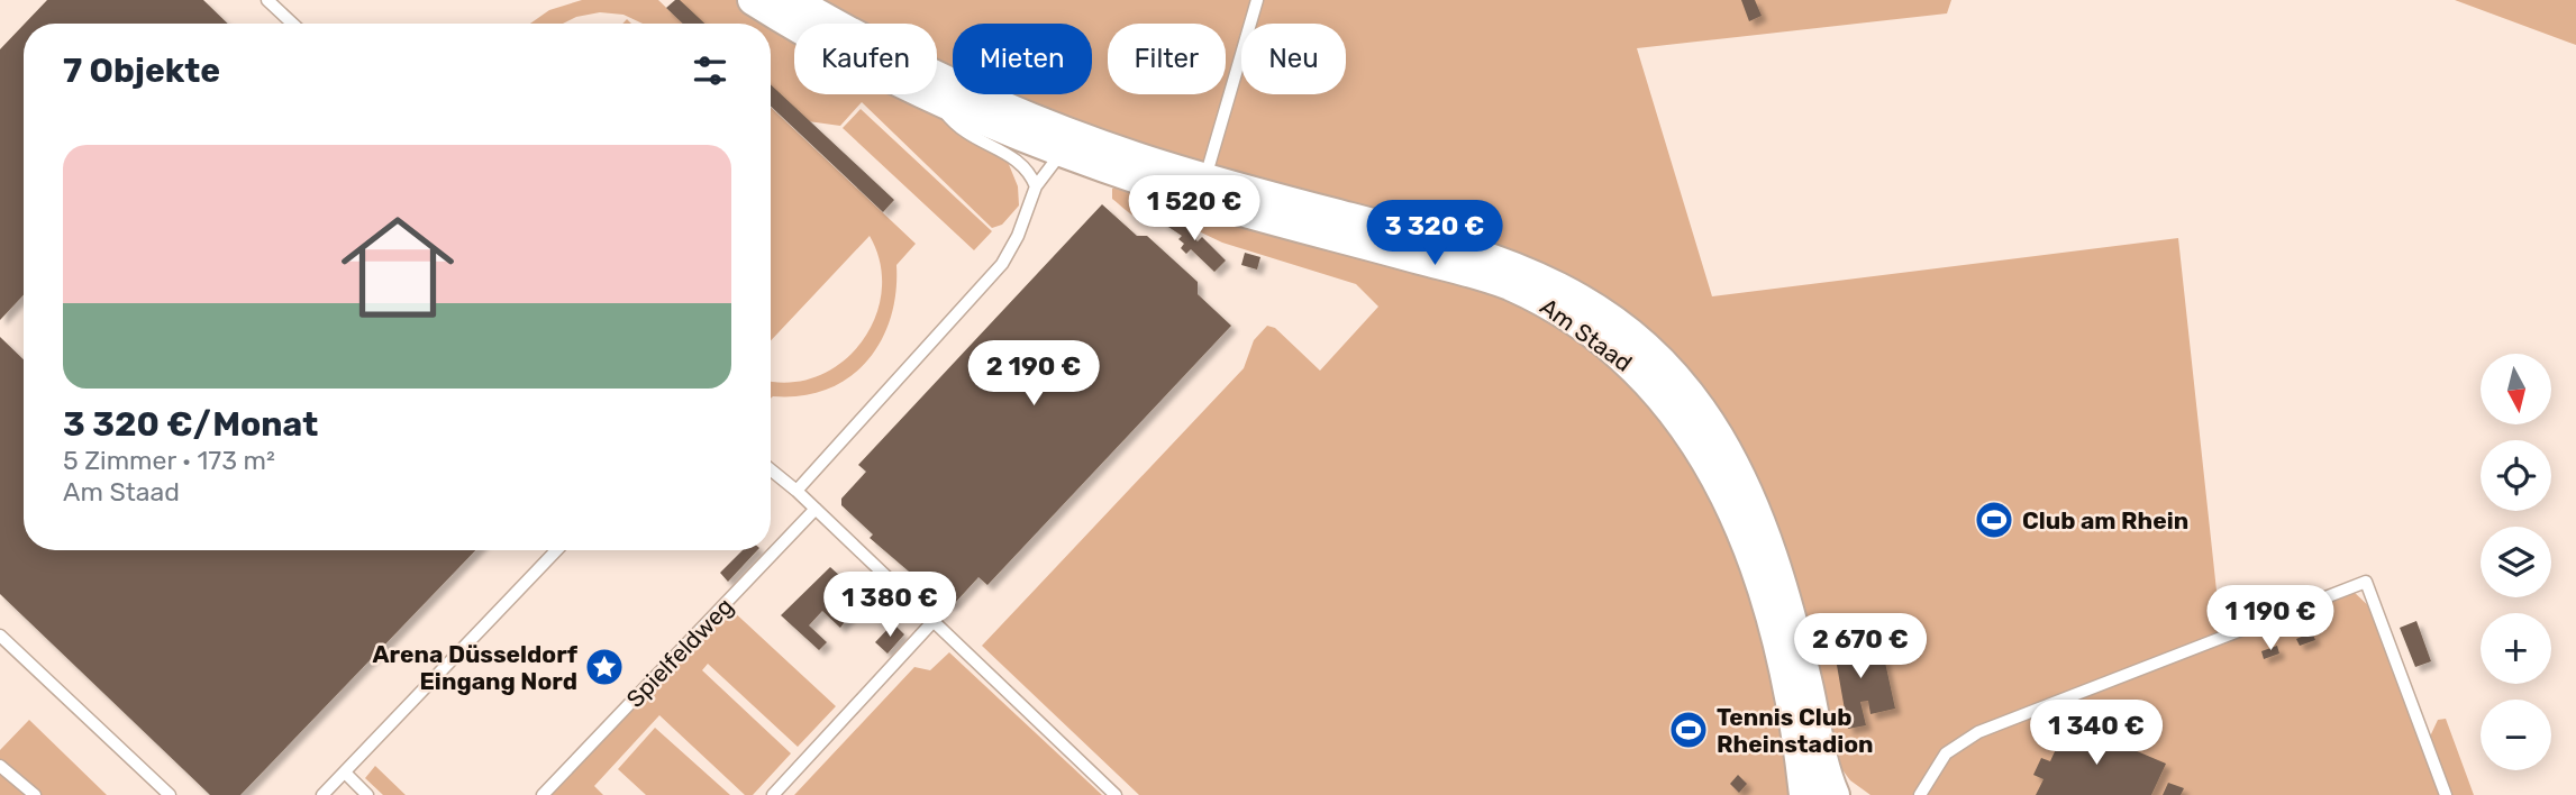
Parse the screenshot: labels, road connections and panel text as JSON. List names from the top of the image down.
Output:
{
  "streets": {
    "street": ["Am Staad"],
    "lane": ["Spielfeldweg"]
  },
  "places": {
    "sports": ["Club am Rhein", "Tennis Club Rheinstadion"],
    "place": ["Arena Düsseldorf Eingang Nord"]
  },
  "north": "bottom",
  "page": {
    "chip": [
      "Kaufen",
      "Mieten",
      "Filter",
      "Neu"
    ],
    "heading": "7 Objekte",
    "list": [
      {
        "name": "3 320 €/Monat",
        "note": "5 Zimmer · 173 m² · Am Staad"
      }
    ],
    "price": [
      "1 520 €",
      "3 320 €",
      "2 190 €",
      "1 380 €",
      "1 190 €",
      "2 670 €",
      "1 340 €"
    ],
    "map_buttons": ["+", "−"]
  }
}
